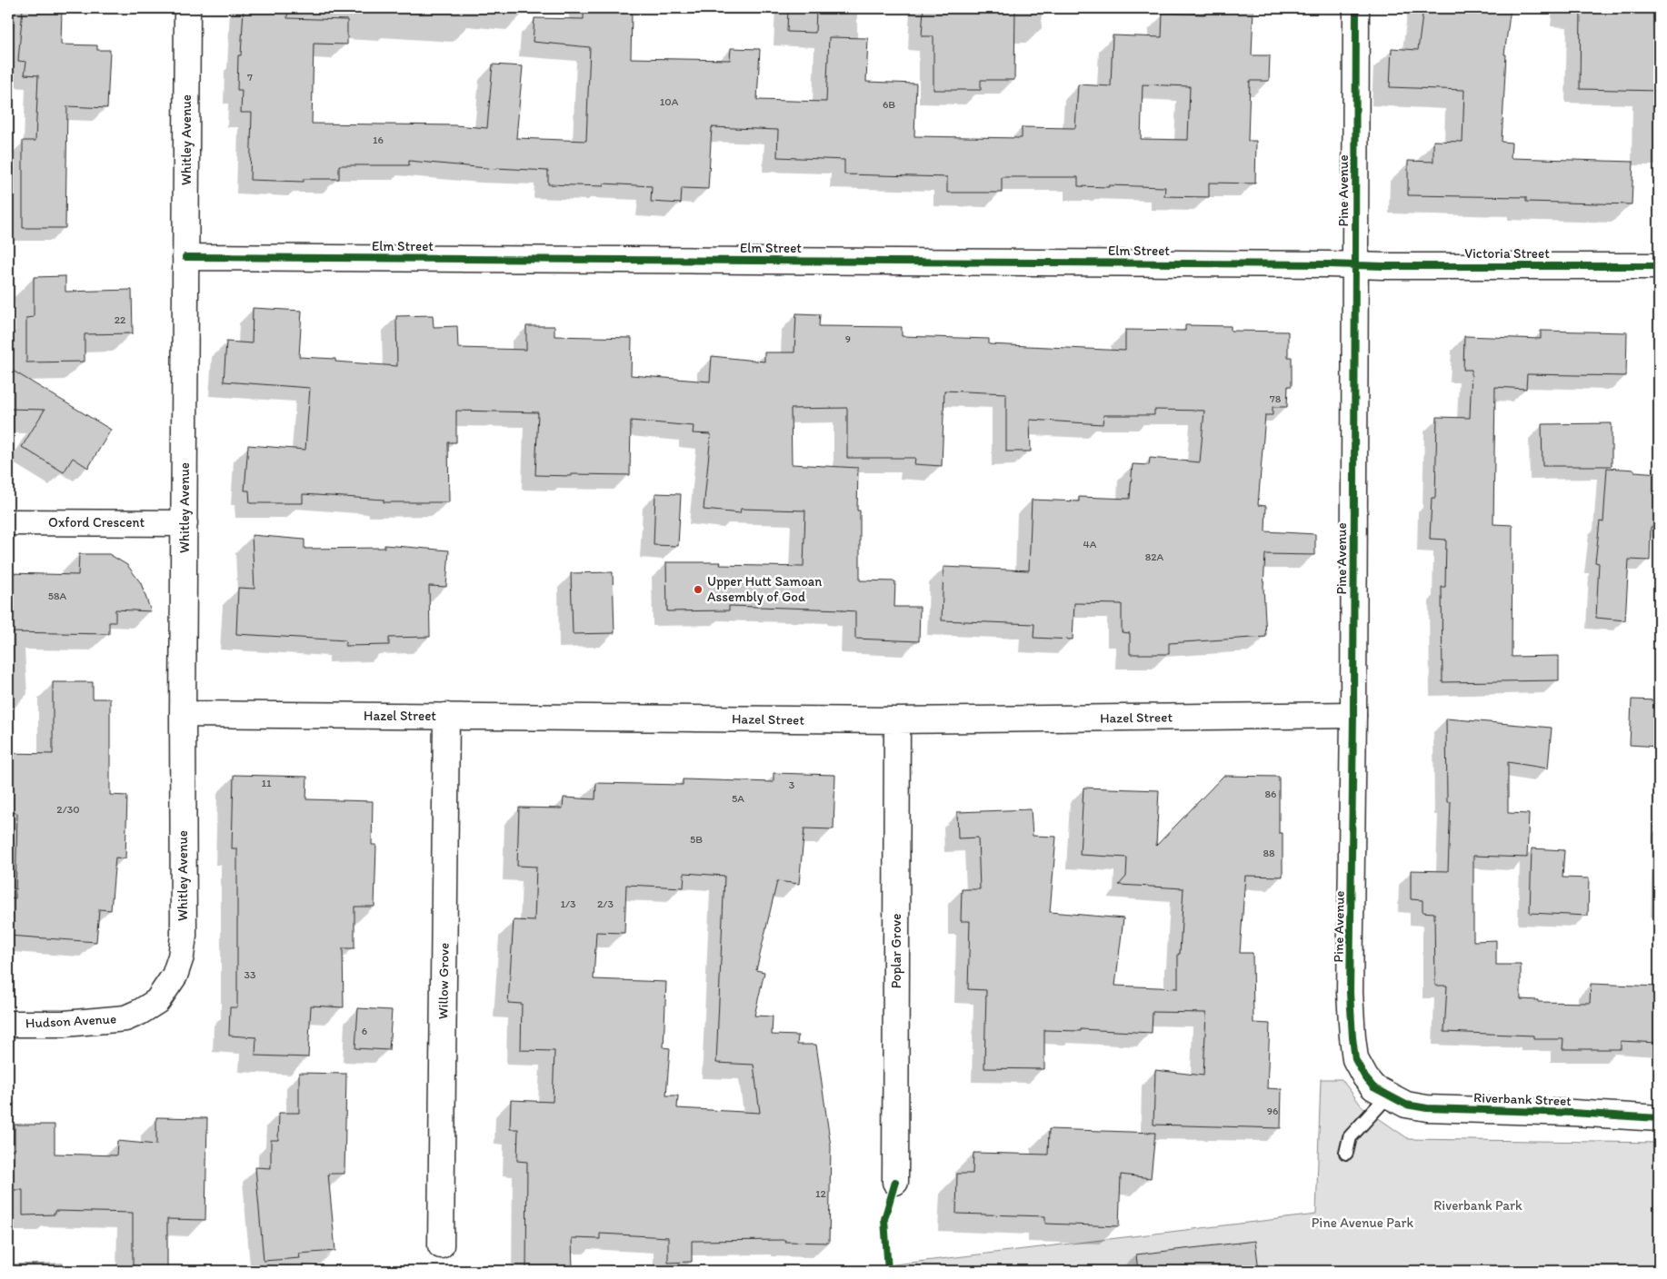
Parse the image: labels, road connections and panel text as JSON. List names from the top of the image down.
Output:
{
  "streets": {
    "street": [
      "Whitley Avenue",
      "Pine Avenue",
      "Elm Street",
      "Victoria Street",
      "Oxford Crescent",
      "Hazel Street",
      "Poplar Grove",
      "Willow Grove",
      "Hudson Avenue",
      "Riverbank Street"
    ]
  },
  "crossings": [
    ["Whitley Avenue", "Elm Street"],
    ["Whitley Avenue", "Oxford Crescent"],
    ["Whitley Avenue", "Hazel Street"],
    ["Whitley Avenue", "Hudson Avenue"],
    ["Pine Avenue", "Elm Street"],
    ["Pine Avenue", "Victoria Street"],
    ["Pine Avenue", "Hazel Street"],
    ["Pine Avenue", "Riverbank Street"],
    ["Elm Street", "Victoria Street"],
    ["Hazel Street", "Poplar Grove"],
    ["Hazel Street", "Willow Grove"]
  ],
  "parks": ["Riverbank Park", "Pine Avenue Park"],
  "places": ["Upper Hutt Samoan Assembly of God"],
  "house_numbers": [
    "7",
    "10A",
    "6B",
    "16",
    "22",
    "9",
    "78",
    "4A",
    "82A",
    "58A",
    "11",
    "3",
    "86",
    "5A",
    "2/30",
    "5B",
    "88",
    "1/3",
    "2/3",
    "33",
    "6",
    "96",
    "12"
  ]
}
